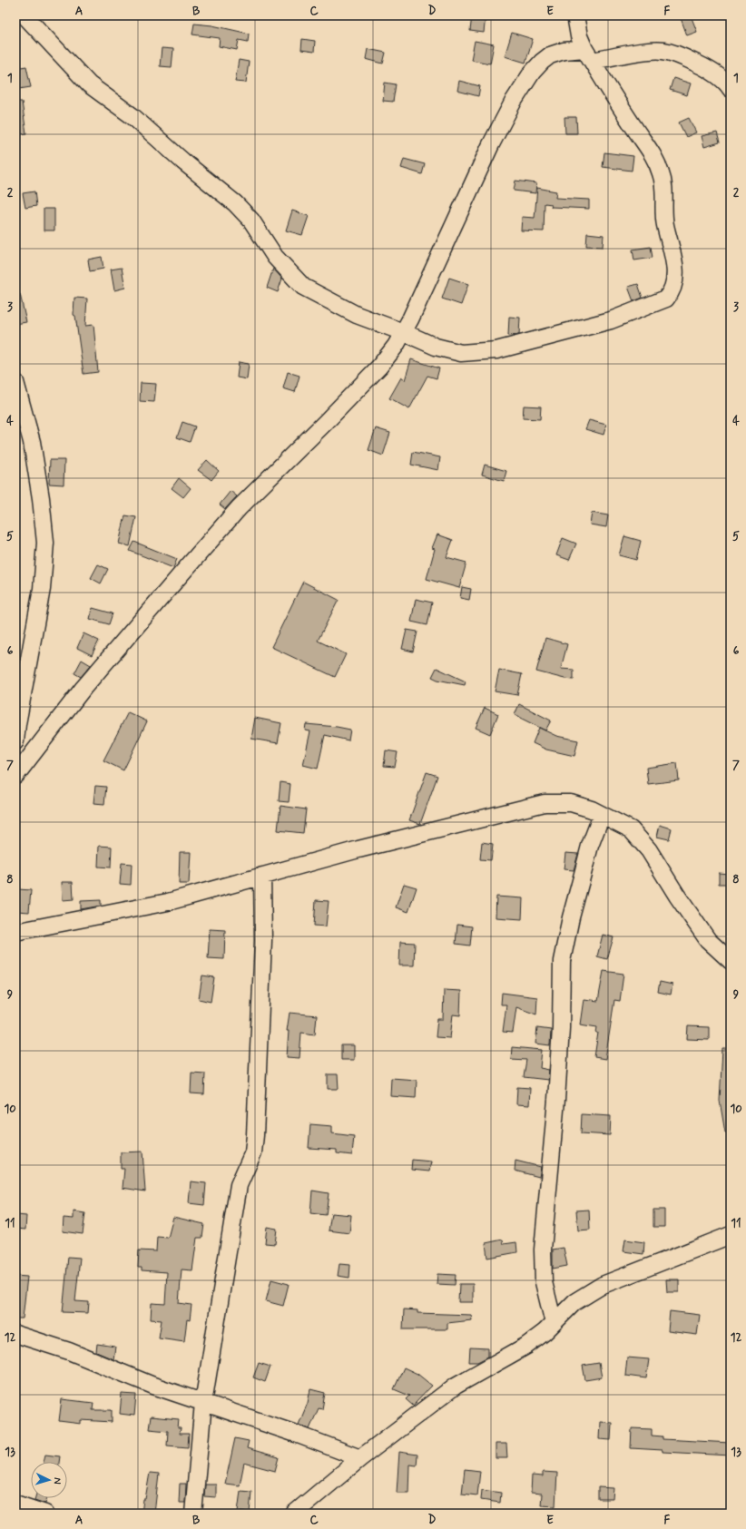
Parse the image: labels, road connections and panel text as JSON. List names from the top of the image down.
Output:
{
  "north": "right",
  "grid": {
    "columns": [
      "A",
      "B",
      "C",
      "D",
      "E",
      "F"
    ],
    "rows": [
      "1",
      "2",
      "3",
      "4",
      "5",
      "6",
      "7",
      "8",
      "9",
      "10",
      "11",
      "12",
      "13"
    ]
  }
}
